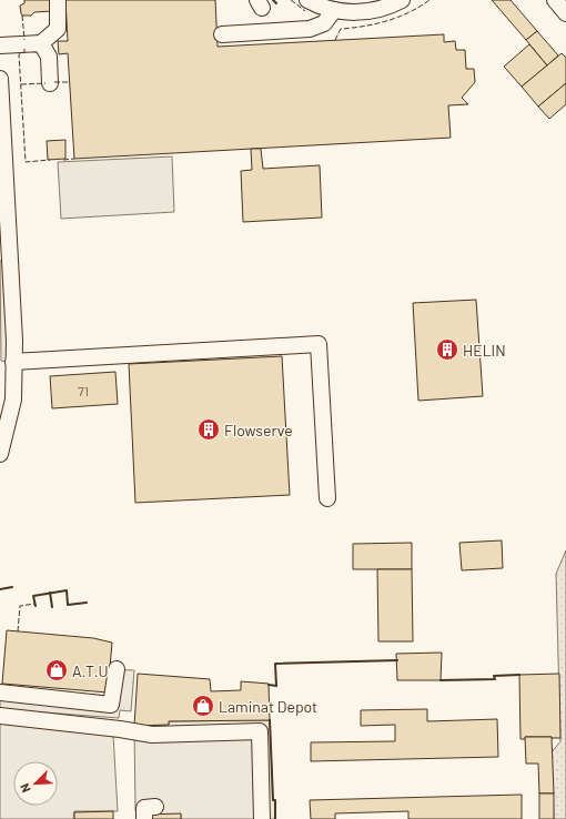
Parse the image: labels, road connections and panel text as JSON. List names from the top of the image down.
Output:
{
  "places": {
    "building": ["HELIN", "Flowserve"],
    "shop": ["A.T.U", "Laminat Depot"]
  },
  "house_numbers": ["71"],
  "north": "bottom left"
}
